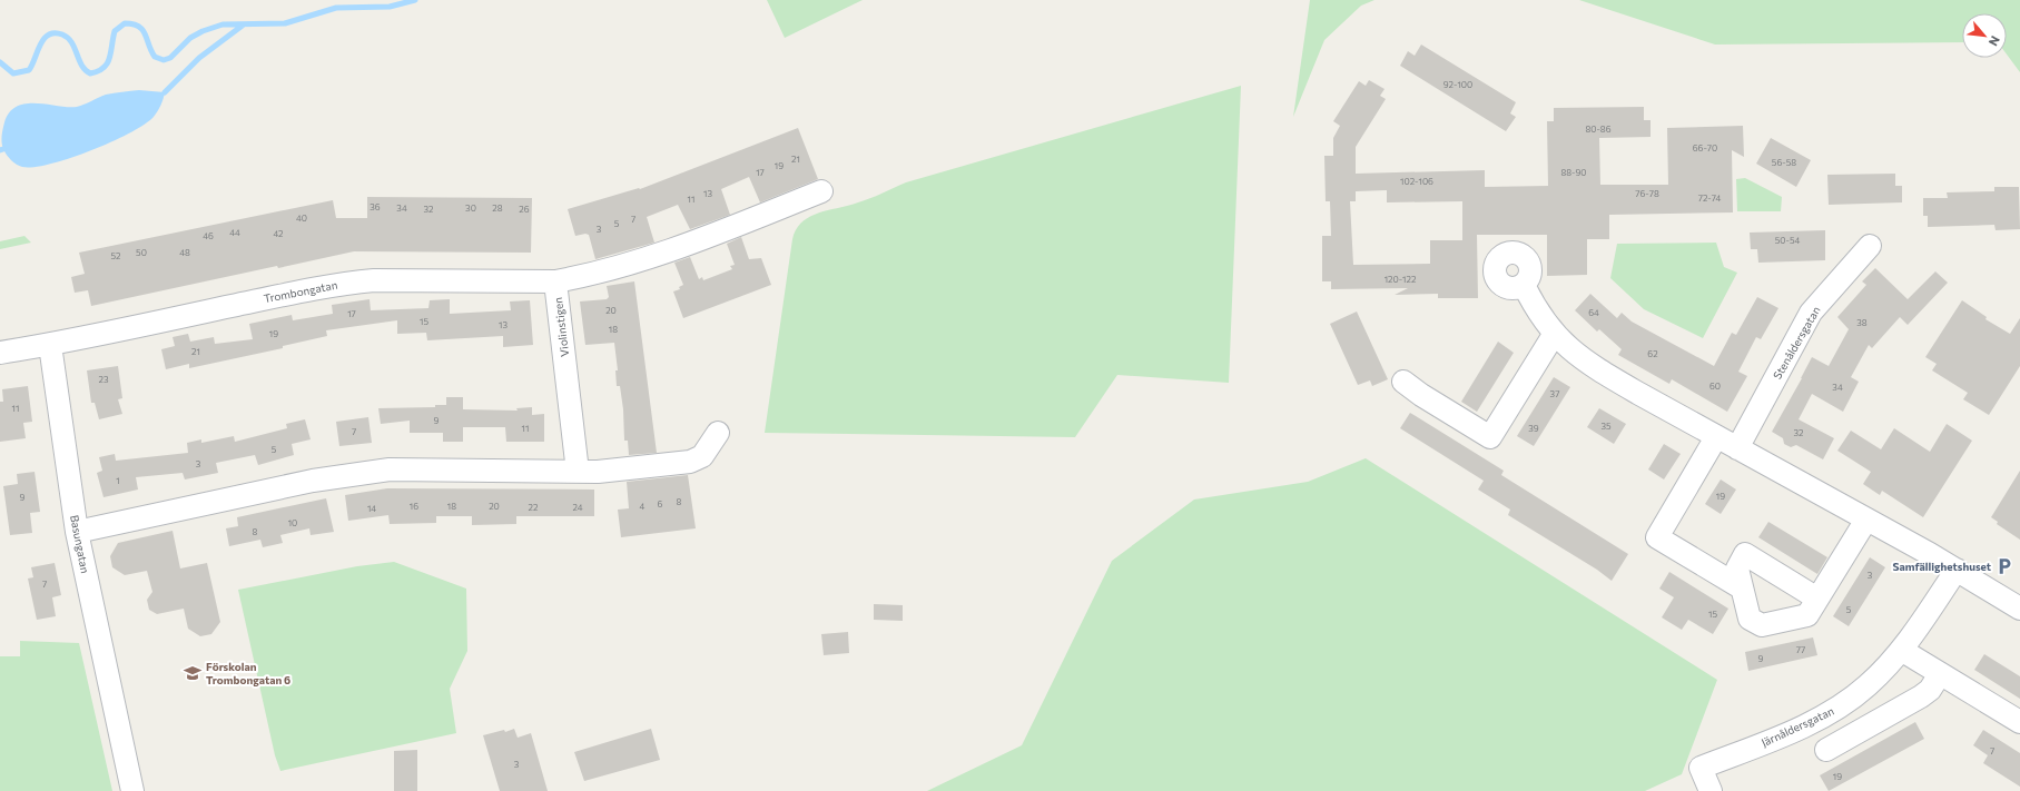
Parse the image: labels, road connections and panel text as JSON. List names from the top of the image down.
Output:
{
  "streets": {
    "street": [
      "Trombongatan",
      "Violinstigen",
      "Stenåldersgatan",
      "Basungatan",
      "Järnåldersgatan"
    ]
  },
  "crossings": [
    ["Trombongatan", "Violinstigen"],
    ["Trombongatan", "Basungatan"]
  ],
  "places": {
    "parking": ["Samfällighetshuset"],
    "school or university": ["Förskolan Trombongatan 6"]
  },
  "house_numbers": [
    "92-100",
    "80-86",
    "66-70",
    "21",
    "56-58",
    "19",
    "17",
    "88-90",
    "102-106",
    "13",
    "76-78",
    "72-74",
    "11",
    "36",
    "34",
    "30",
    "28",
    "32",
    "26",
    "40",
    "7",
    "5",
    "3",
    "44",
    "42",
    "46",
    "50-54",
    "50",
    "48",
    "52",
    "120-122",
    "20",
    "64",
    "17",
    "15",
    "38",
    "13",
    "18",
    "19",
    "21",
    "62",
    "23",
    "60",
    "34",
    "37",
    "11",
    "9",
    "35",
    "11",
    "39",
    "7",
    "32",
    "5",
    "3",
    "1",
    "19",
    "9",
    "8",
    "6",
    "16",
    "18",
    "20",
    "4",
    "22",
    "24",
    "14",
    "10",
    "8",
    "3",
    "7",
    "5",
    "15",
    "77",
    "9",
    "7",
    "3",
    "19"
  ],
  "north": "bottom right"
}
